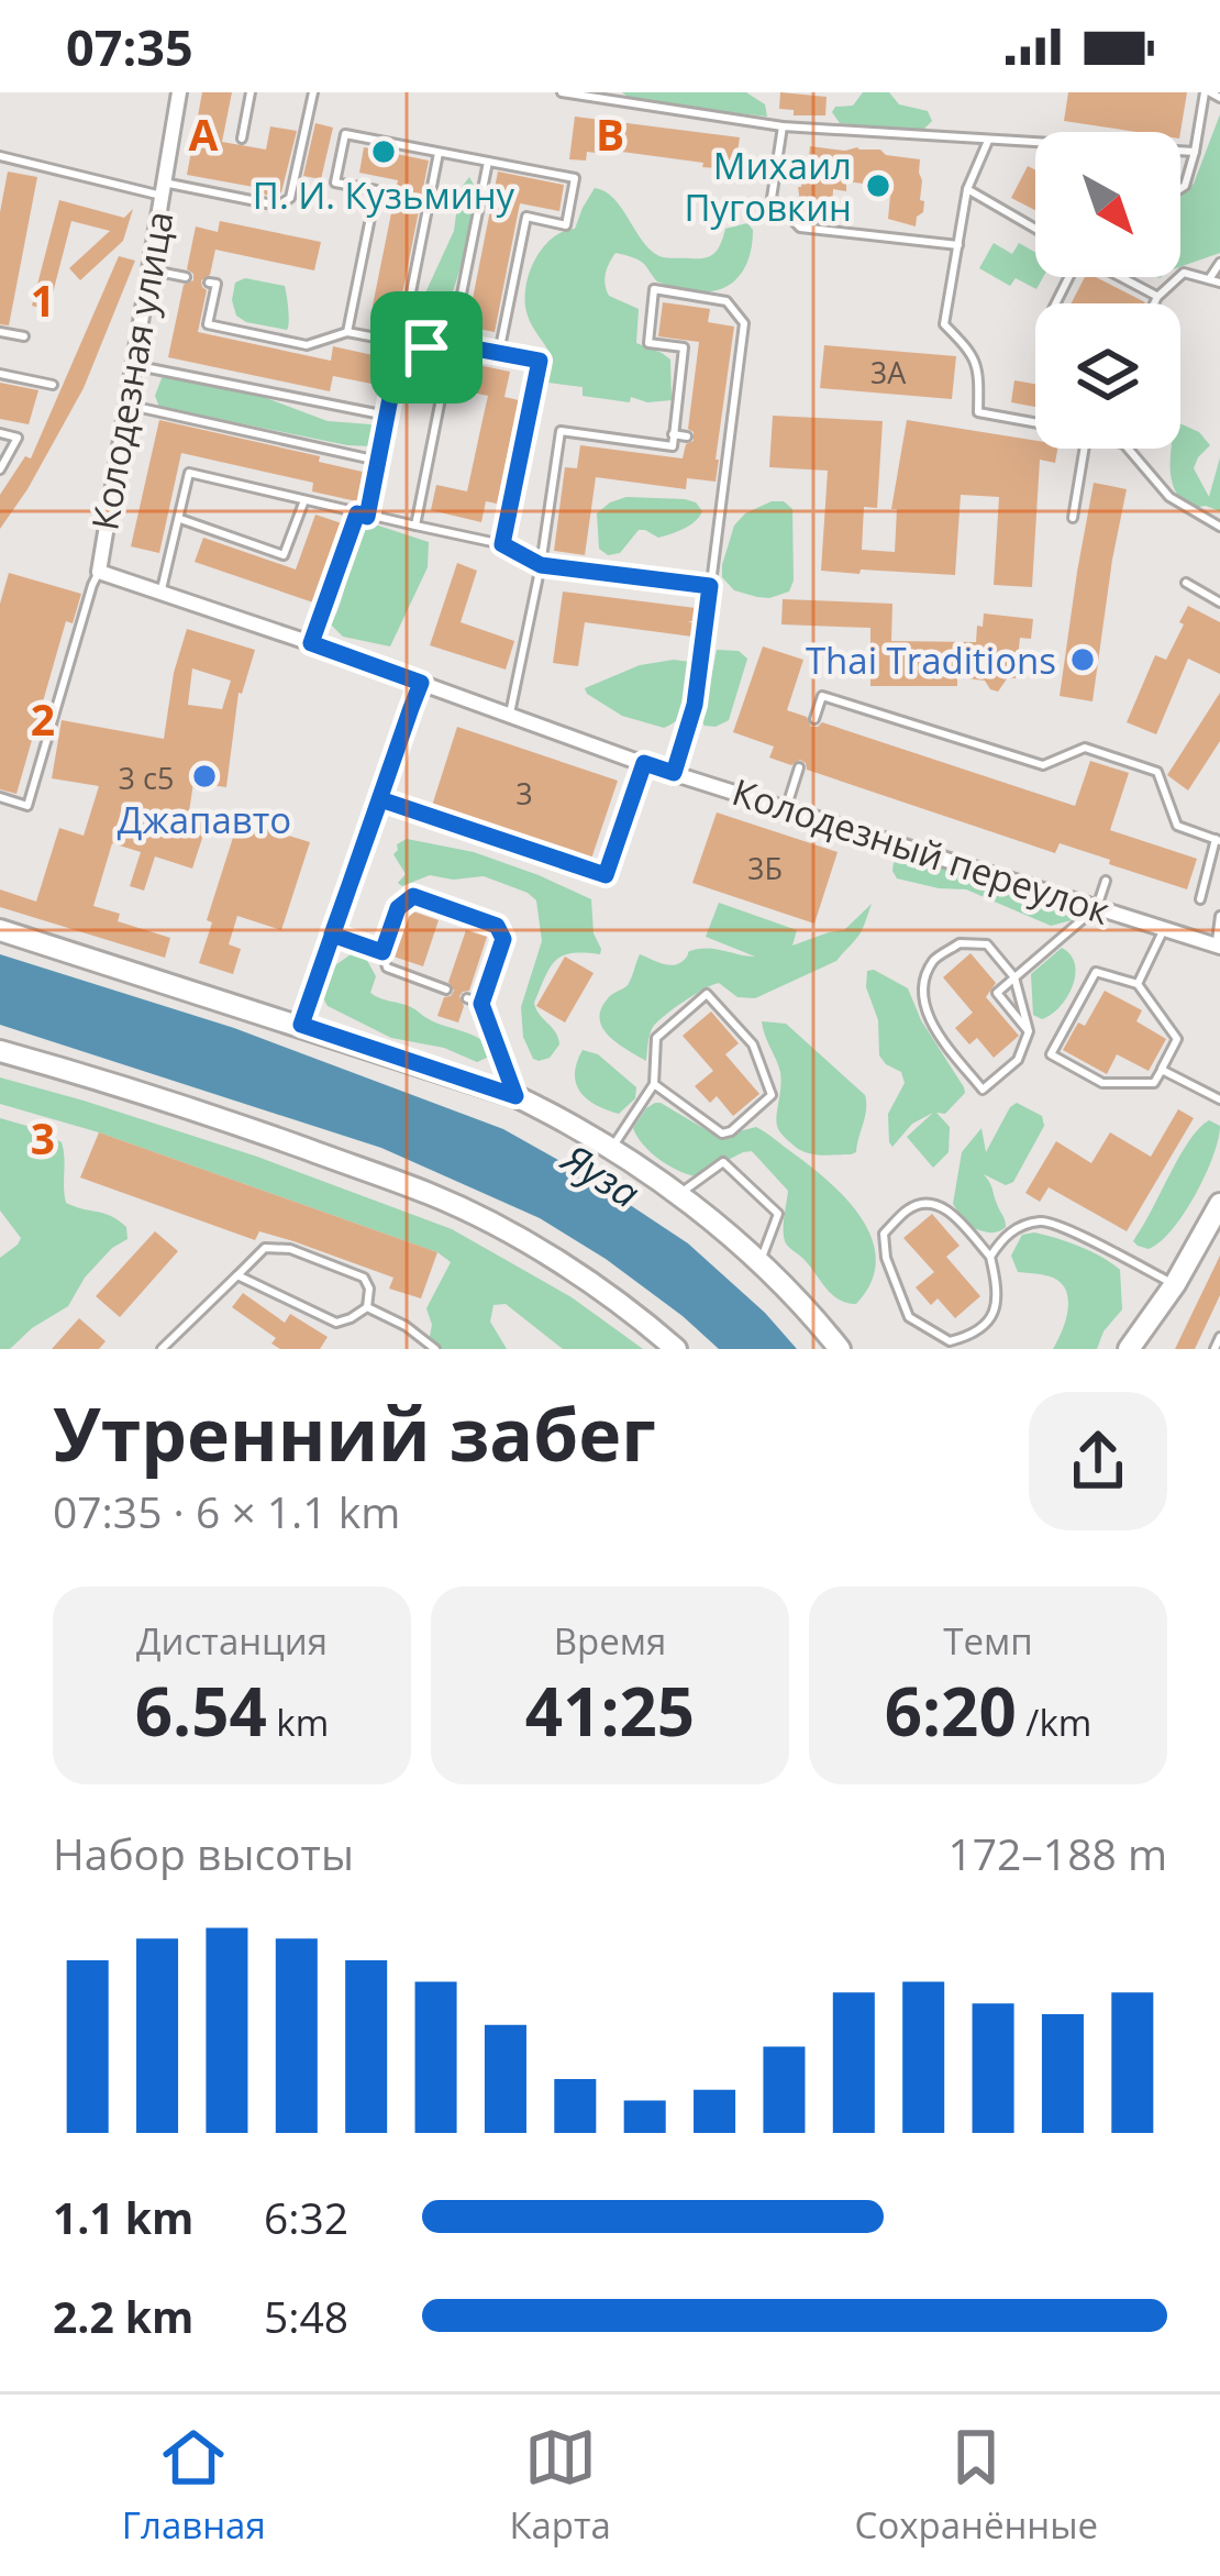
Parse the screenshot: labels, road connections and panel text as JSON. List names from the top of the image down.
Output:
{
  "streets": {
    "street": ["Колодезная улица", "Колодезный переулок"]
  },
  "crossings": [
    ["Колодезная улица", "Колодезный переулок"]
  ],
  "water": ["Яуза"],
  "places": [
    "П. И. Кузьмину",
    "Михаил Пуговкин",
    "Thai Traditions",
    "Джапавто"
  ],
  "house_numbers": [
    "3А",
    "3 с5",
    "3",
    "3Б"
  ],
  "north": "bottom right",
  "page": {
    "status": "07:35",
    "heading": ["Утренний забег", "07:35 · 6 × 1.1 km"],
    "stats": [
      ["Дистанция", "6.54 km"],
      ["Время", "41:25"],
      ["Темп", "6:20 /km"]
    ],
    "chart": ["Набор высоты", "172–188 m"],
    "list": [
      {
        "name": "1.1 km",
        "note": "6:32"
      },
      {
        "name": "2.2 km",
        "note": "5:48"
      }
    ],
    "tabs": ["Главная", "Карта", "Сохранённые"]
  },
  "grid": {
    "columns": ["A", "B"],
    "rows": ["1", "2", "3"]
  }
}
